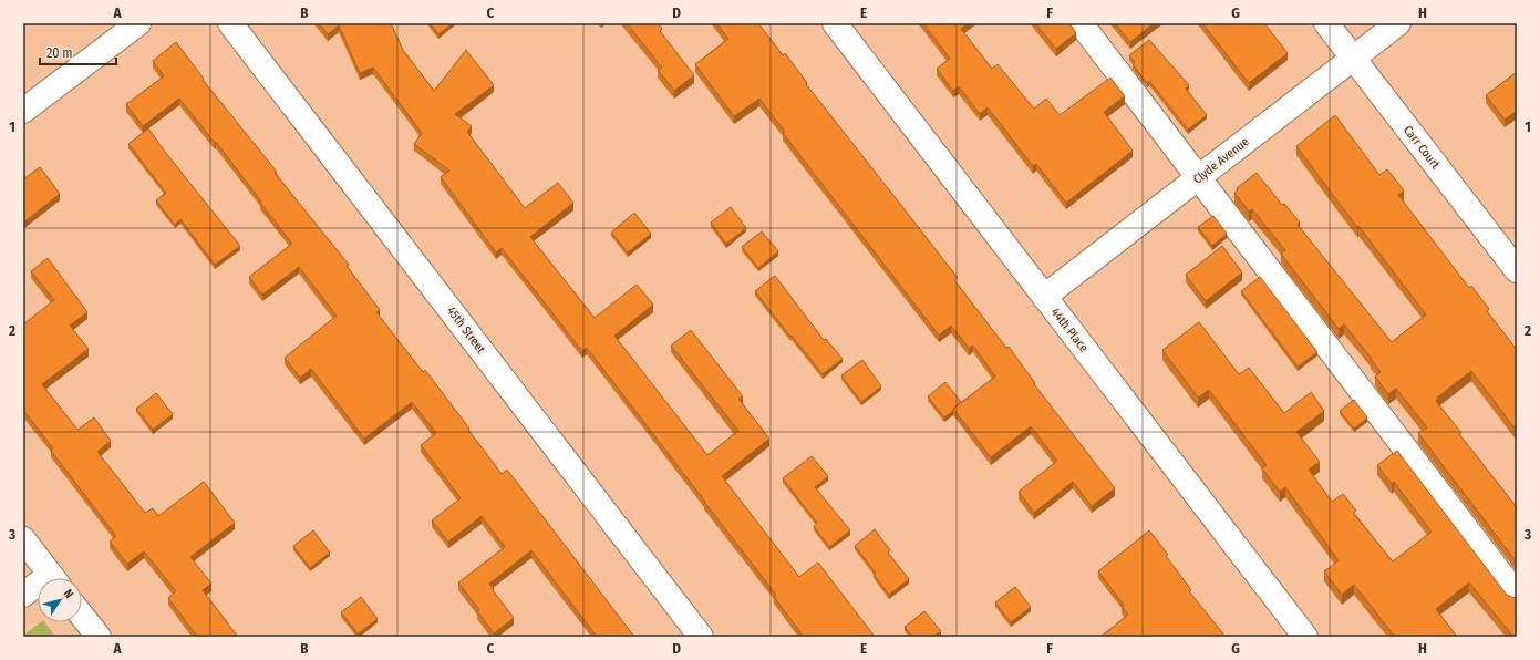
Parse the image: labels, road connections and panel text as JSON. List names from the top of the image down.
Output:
{
  "streets": {
    "street": [
      "Carr Court",
      "Clyde Avenue",
      "45th Street",
      "44th Place"
    ]
  },
  "crossings": [
    ["Carr Court", "Clyde Avenue"],
    ["Clyde Avenue", "44th Place"]
  ],
  "scale_bar": "20 m",
  "north": "top right",
  "grid": {
    "columns": [
      "A",
      "B",
      "C",
      "D",
      "E",
      "F",
      "G",
      "H"
    ],
    "rows": ["1", "2", "3"]
  }
}
